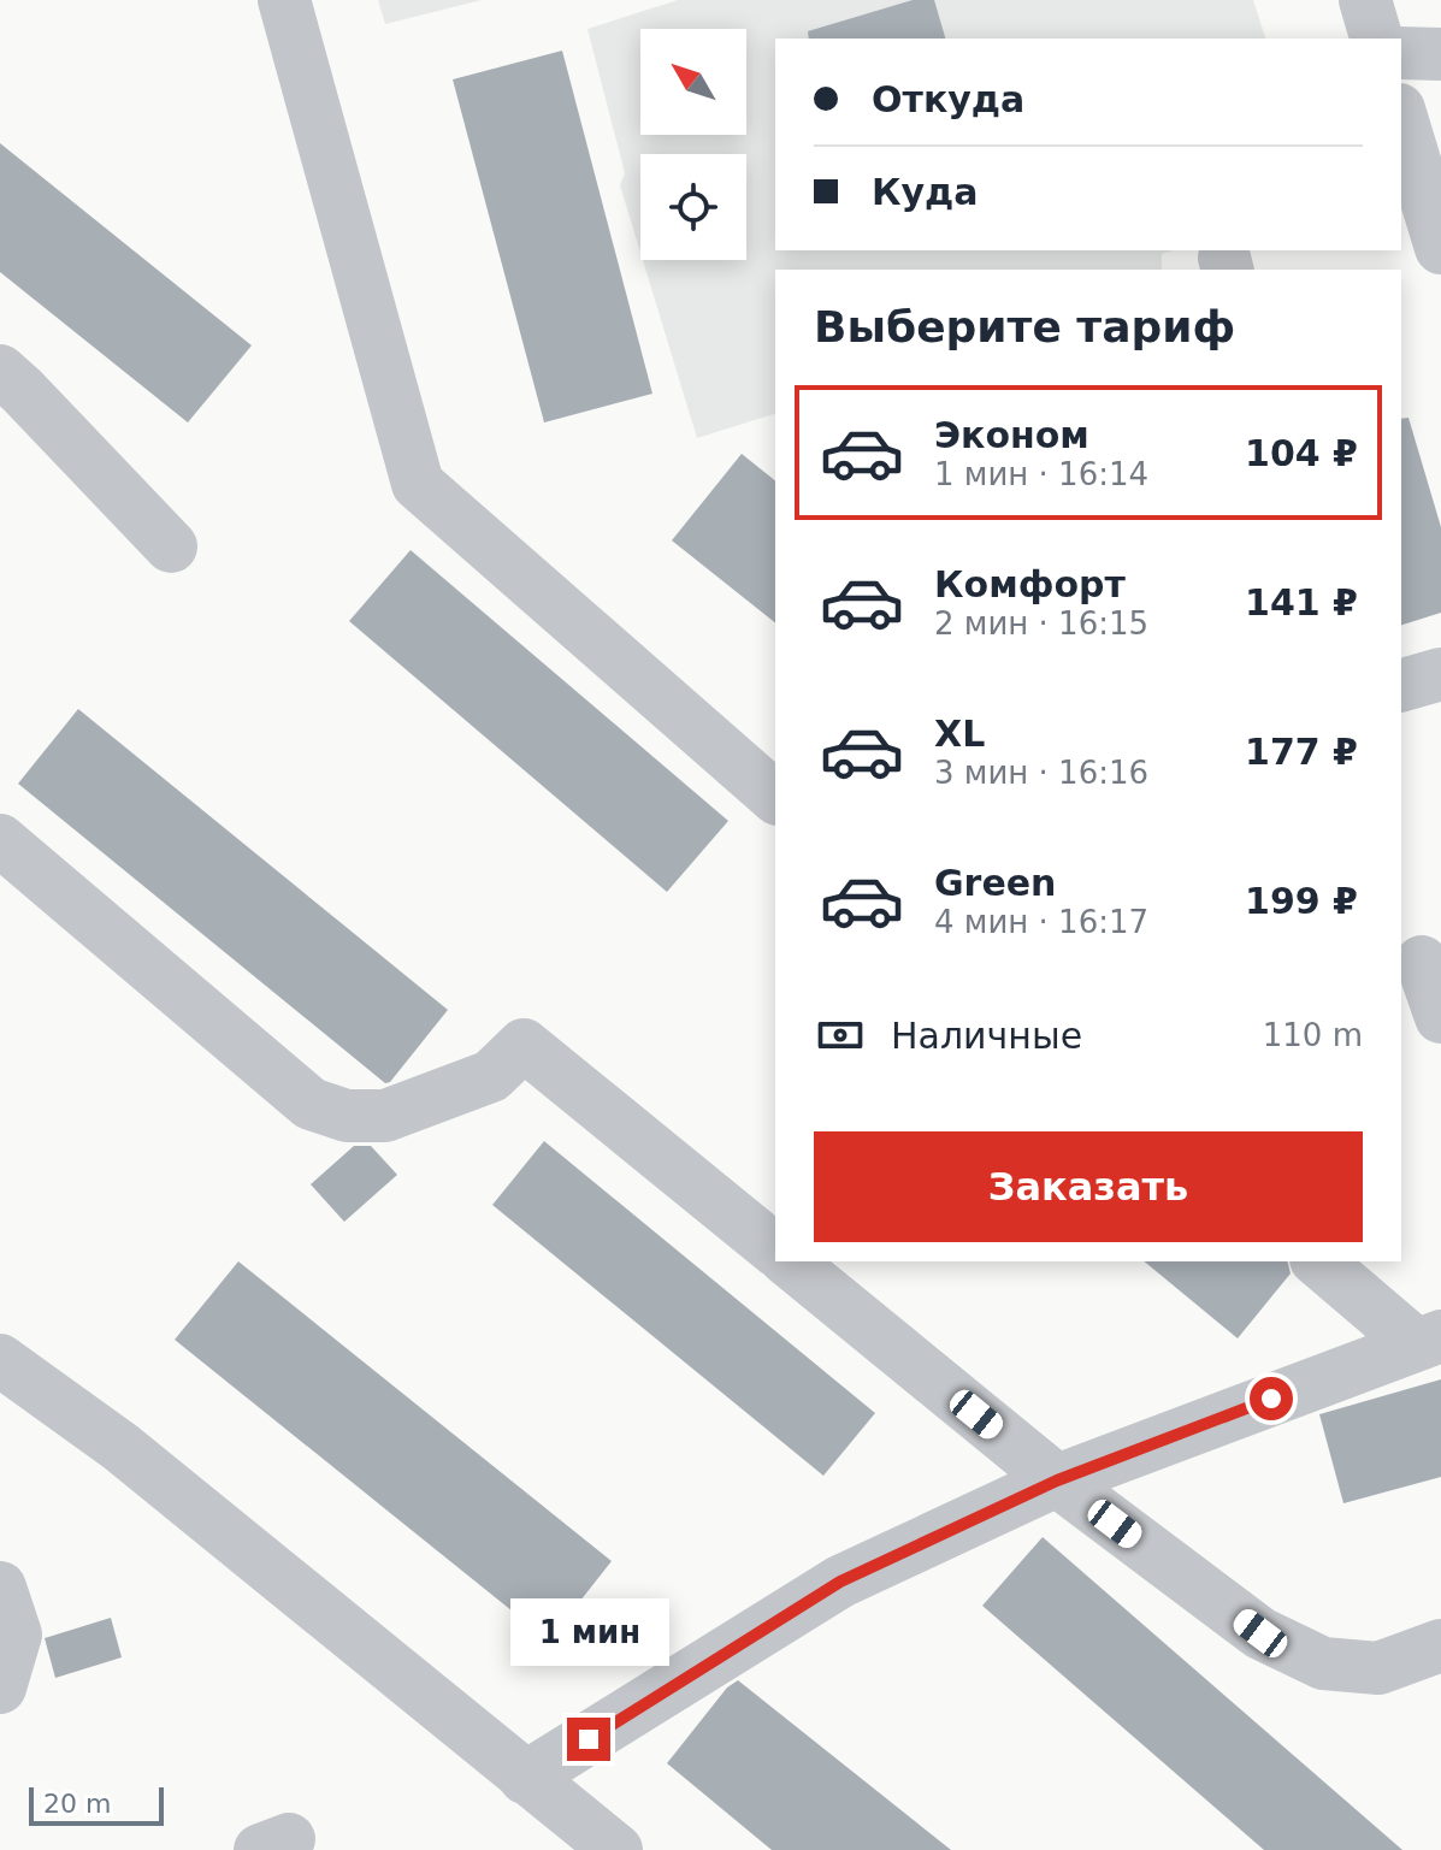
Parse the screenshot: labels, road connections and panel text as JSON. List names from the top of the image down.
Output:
{
  "scale_bar": "20 m",
  "north": "top left",
  "page": {
    "banner": ["Откуда", "Куда"],
    "heading": "Выберите тариф",
    "list": [
      {
        "name": "Эконом",
        "note": "1 мин · 16:14",
        "value": "104 ₽"
      },
      {
        "name": "Комфорт",
        "note": "2 мин · 16:15",
        "value": "141 ₽"
      },
      {
        "name": "XL",
        "note": "3 мин · 16:16",
        "value": "177 ₽"
      },
      {
        "name": "Green",
        "note": "4 мин · 16:17",
        "value": "199 ₽"
      }
    ],
    "pay": ["Наличные", "110 m"],
    "buttons": "Заказать",
    "bubble": "1 мин",
    "scale": "20 m"
  }
}
